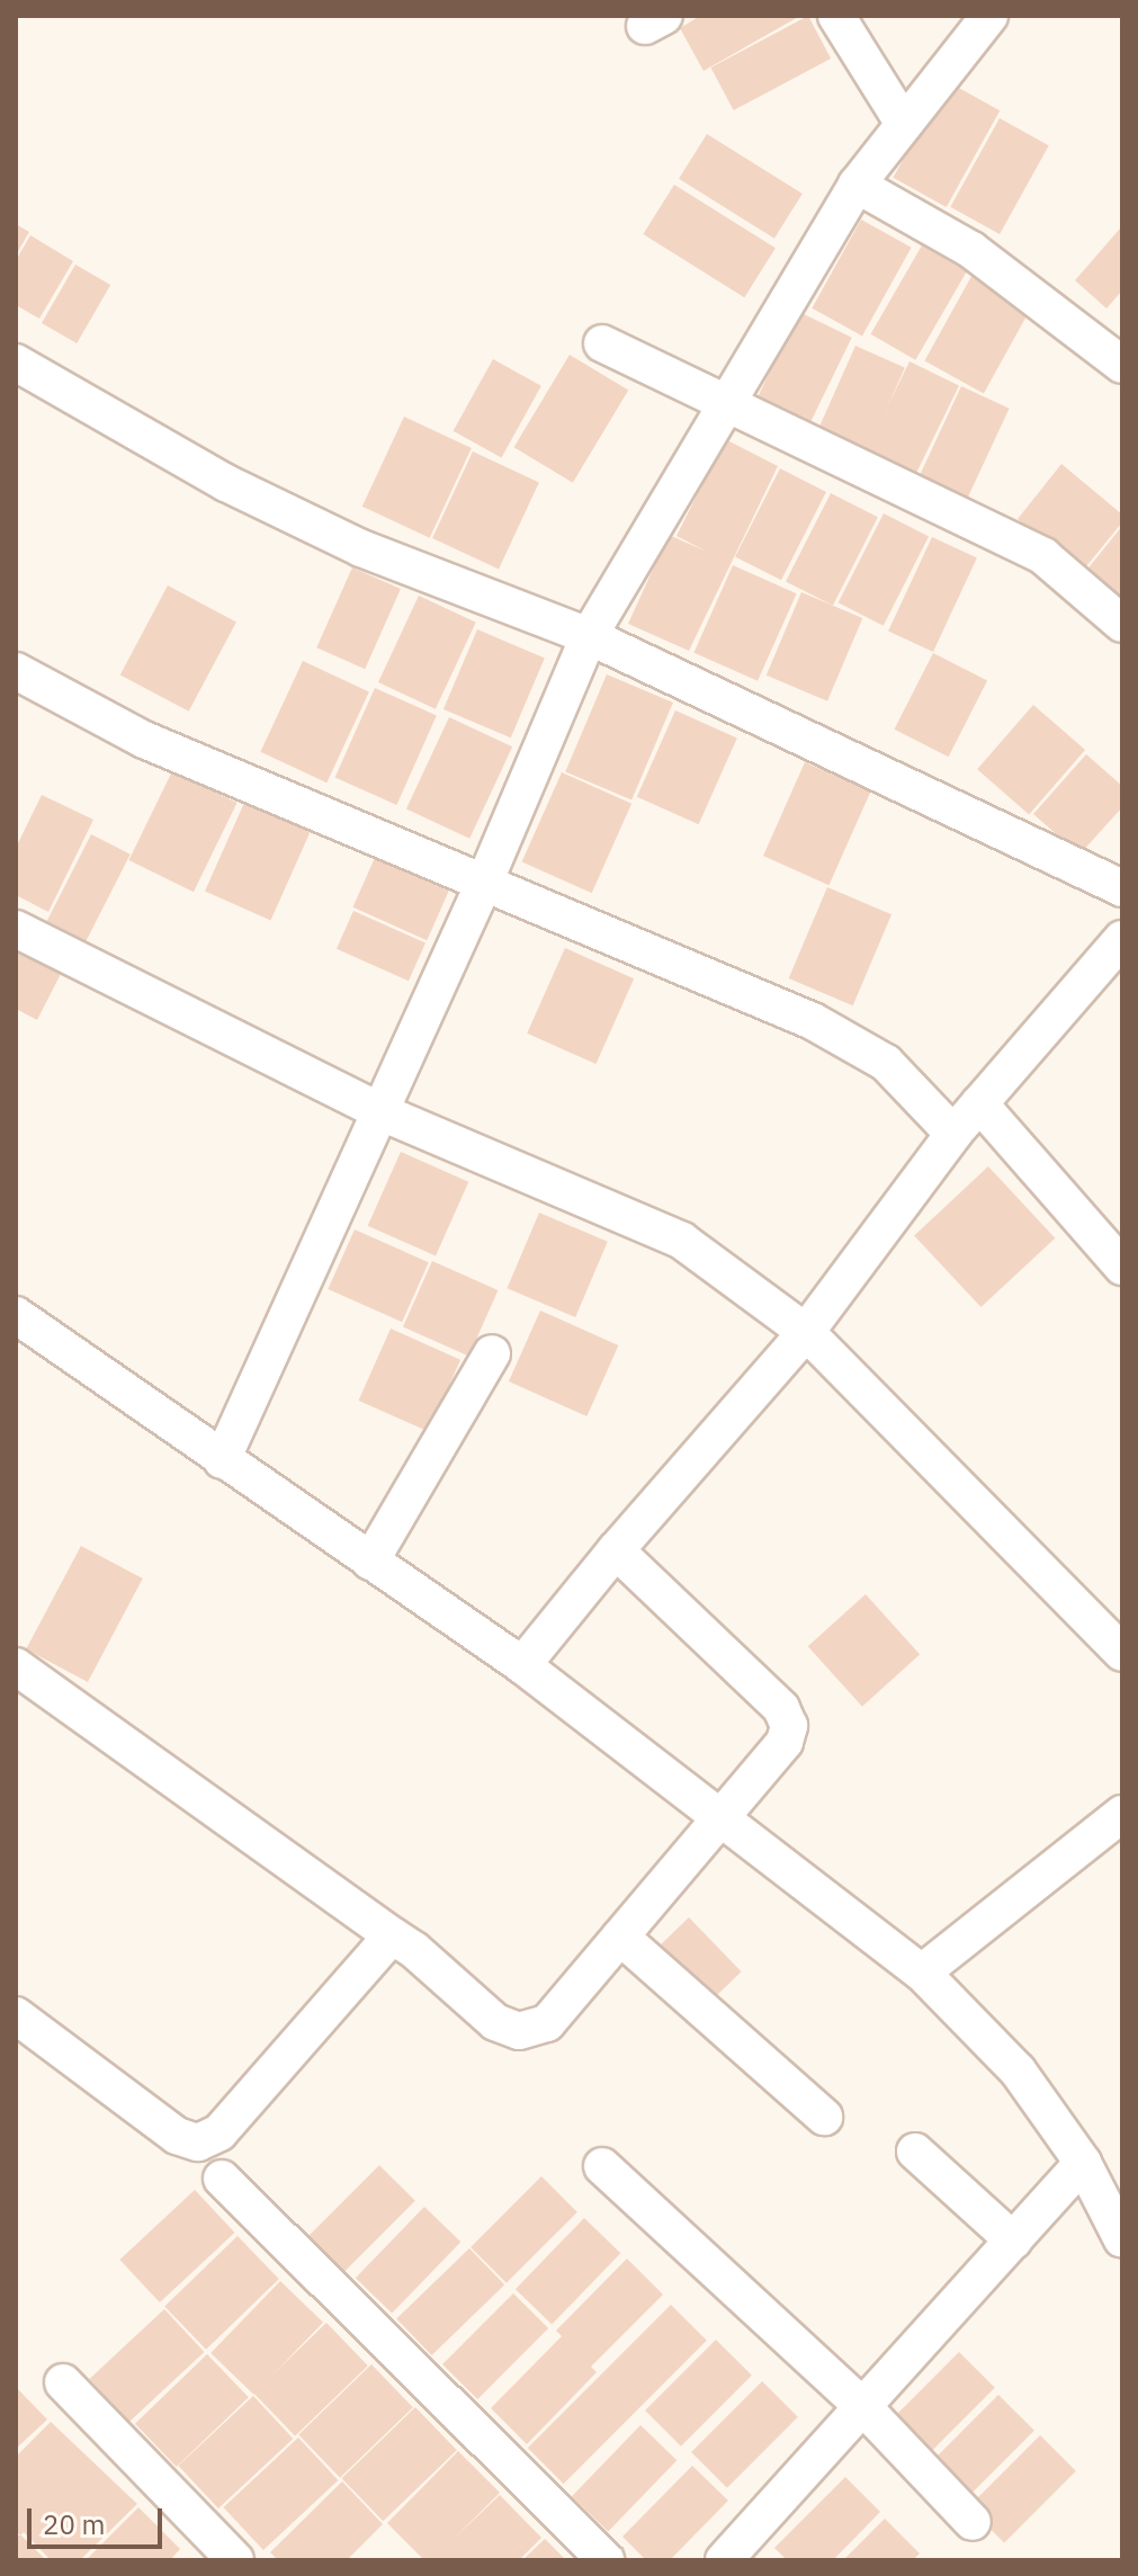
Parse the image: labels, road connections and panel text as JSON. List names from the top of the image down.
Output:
{
  "scale_bar": "20 m"
}
